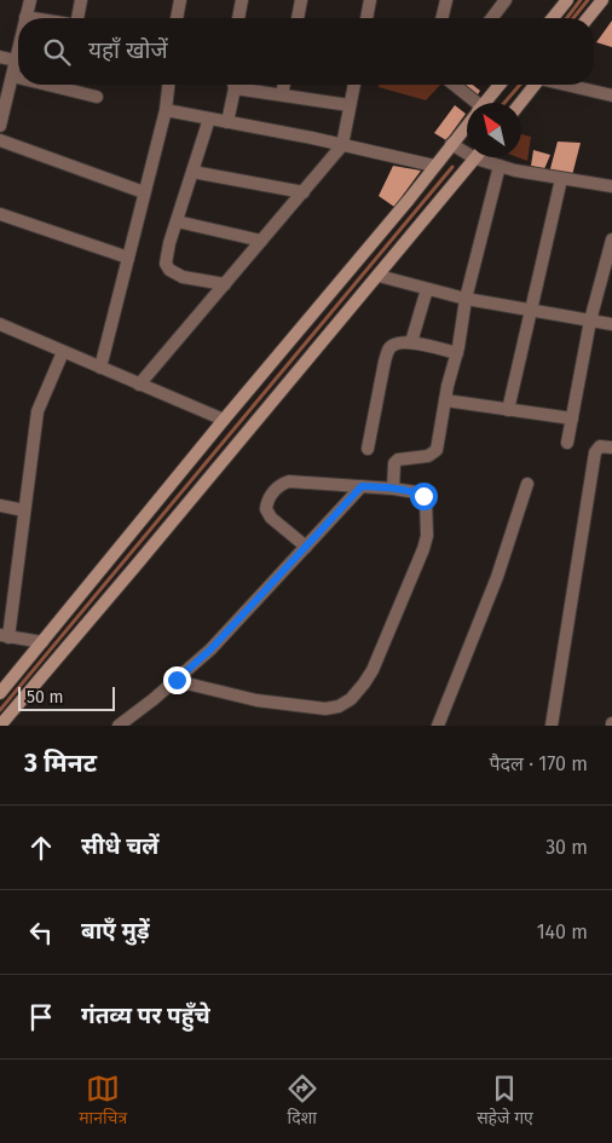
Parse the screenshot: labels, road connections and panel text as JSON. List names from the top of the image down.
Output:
{
  "scale_bar": "50 m",
  "north": "top left",
  "page": {
    "search": "यहाँ खोजें",
    "scale": "50 m",
    "heading": ["3 मिनट", "पैदल · 170 m"],
    "list": [
      ["सीधे चलें", "30 m"],
      ["बाएँ मुड़ें", "140 m"],
      "गंतव्य पर पहुँचे"
    ],
    "nav": ["मानचित्र", "दिशा", "सहेजे गए"]
  }
}
